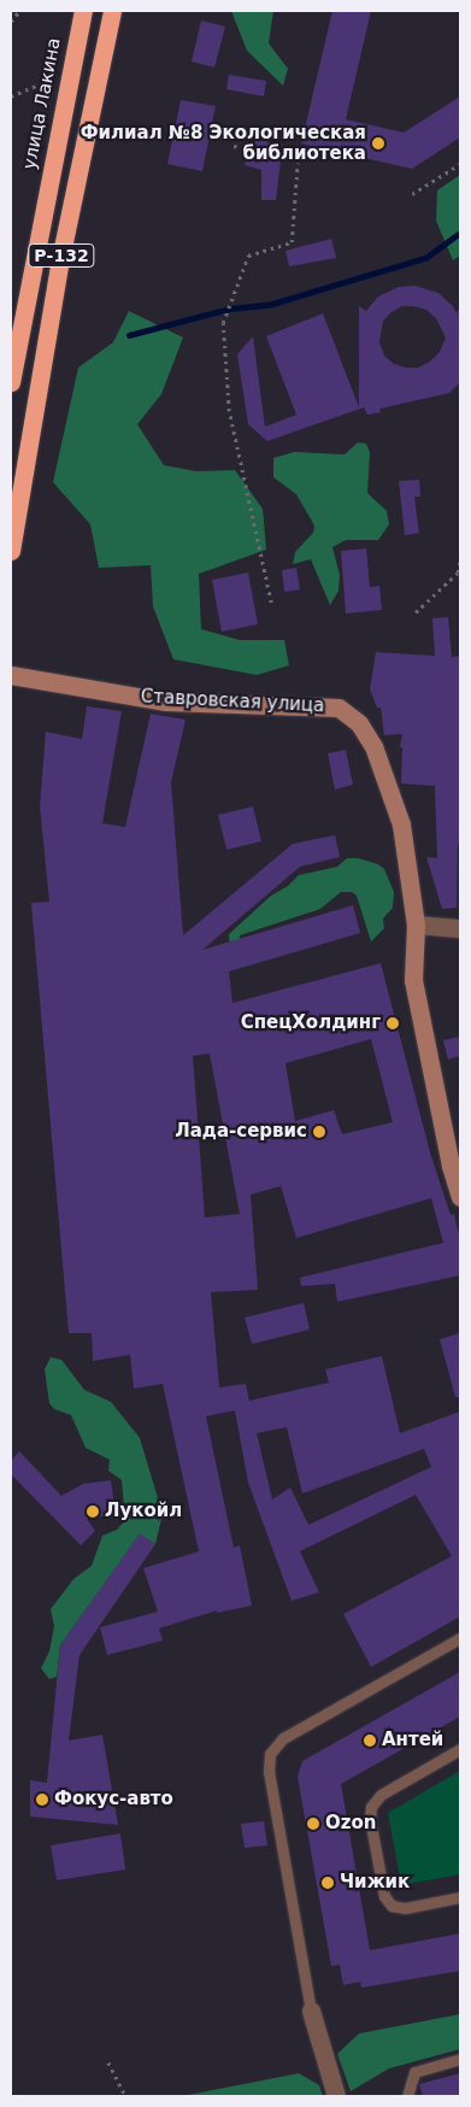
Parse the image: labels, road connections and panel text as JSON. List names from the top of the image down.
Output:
{
  "streets": {
    "highway": ["улица Лакина", "Р-132"],
    "street": ["Ставровская улица"]
  },
  "places": [
    "Филиал №8 Экологическая библиотека",
    "СпецХолдинг",
    "Лада-сервис",
    "Лукойл",
    "Антей",
    "Фокус-авто",
    "Ozon",
    "Чижик"
  ]
}
